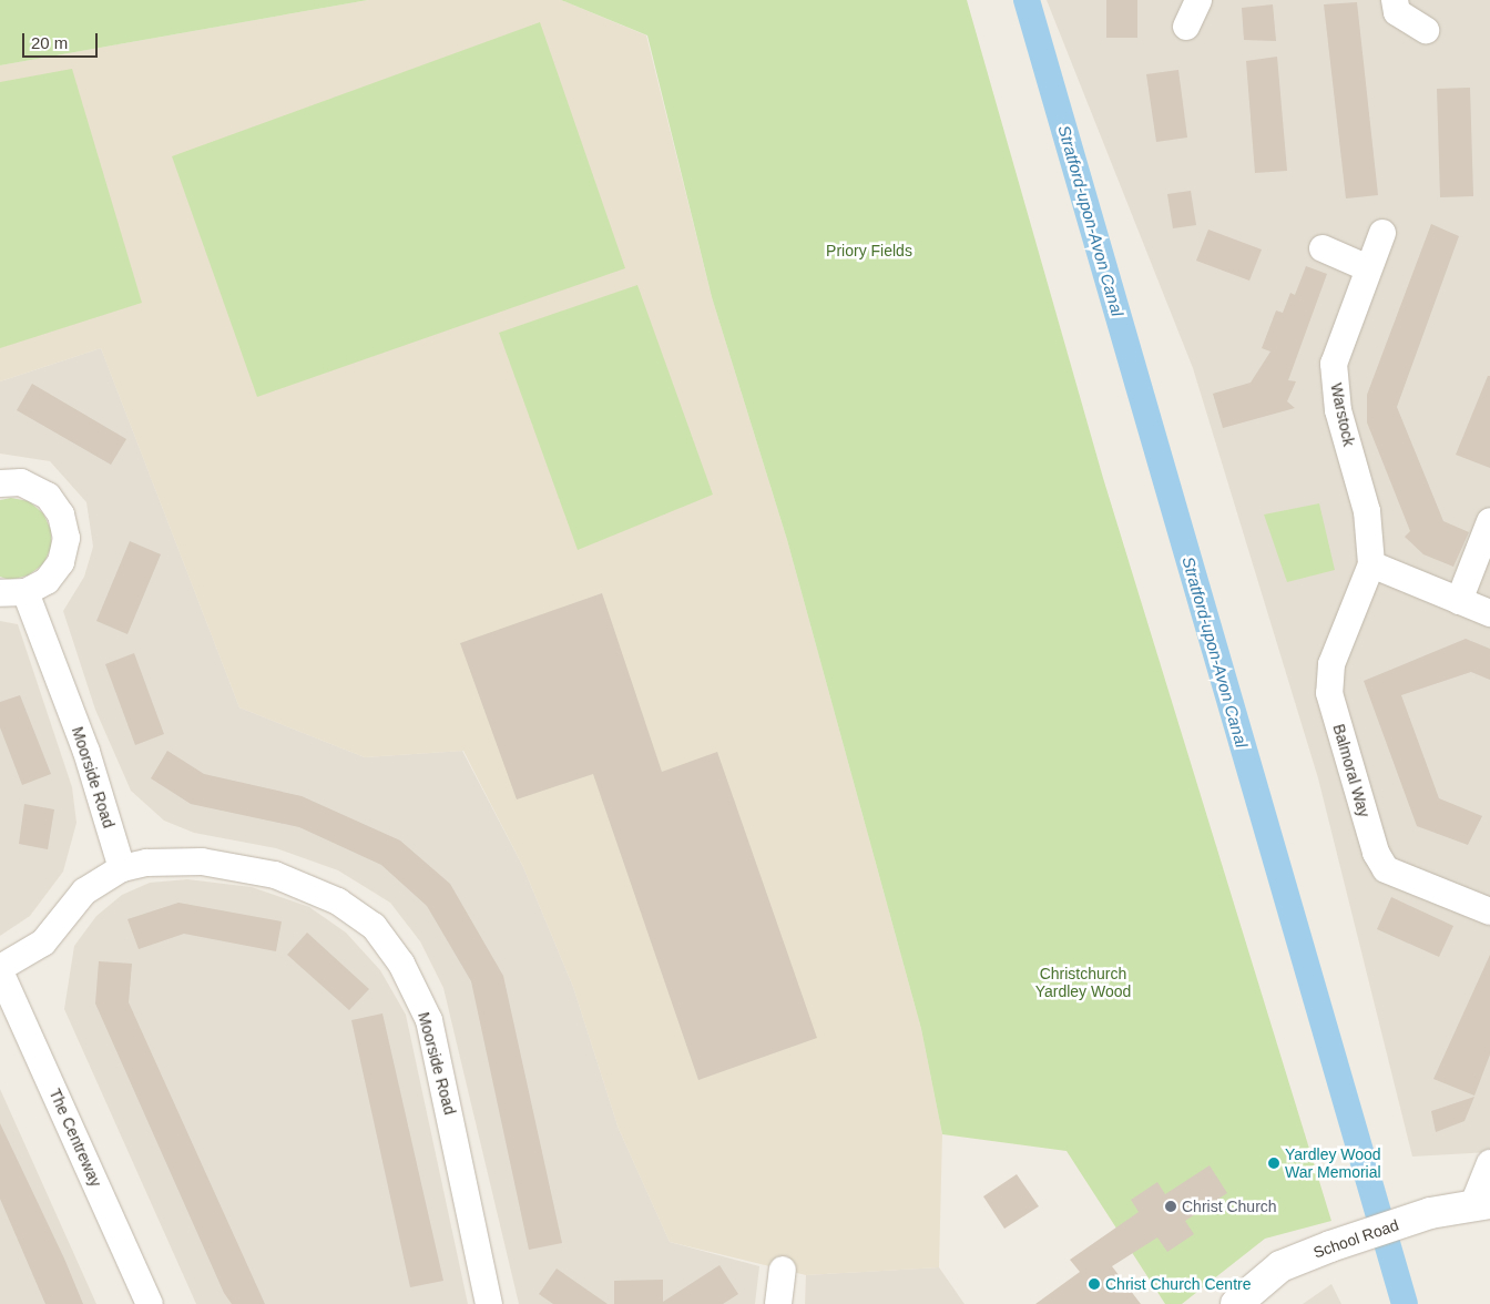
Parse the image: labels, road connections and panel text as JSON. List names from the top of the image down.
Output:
{
  "streets": {
    "street": [
      "Warstock",
      "Balmoral Way",
      "Moorside Road",
      "The Centreway",
      "School Road"
    ]
  },
  "crossings": [
    ["Warstock", "Balmoral Way"],
    ["Moorside Road", "The Centreway"]
  ],
  "water": ["Stratford-upon-Avon Canal"],
  "parks": ["Priory Fields", "Christchurch Yardley Wood"],
  "places": ["Yardley Wood War Memorial", "Christ Church", "Christ Church Centre"],
  "scale_bar": "20 m"
}
